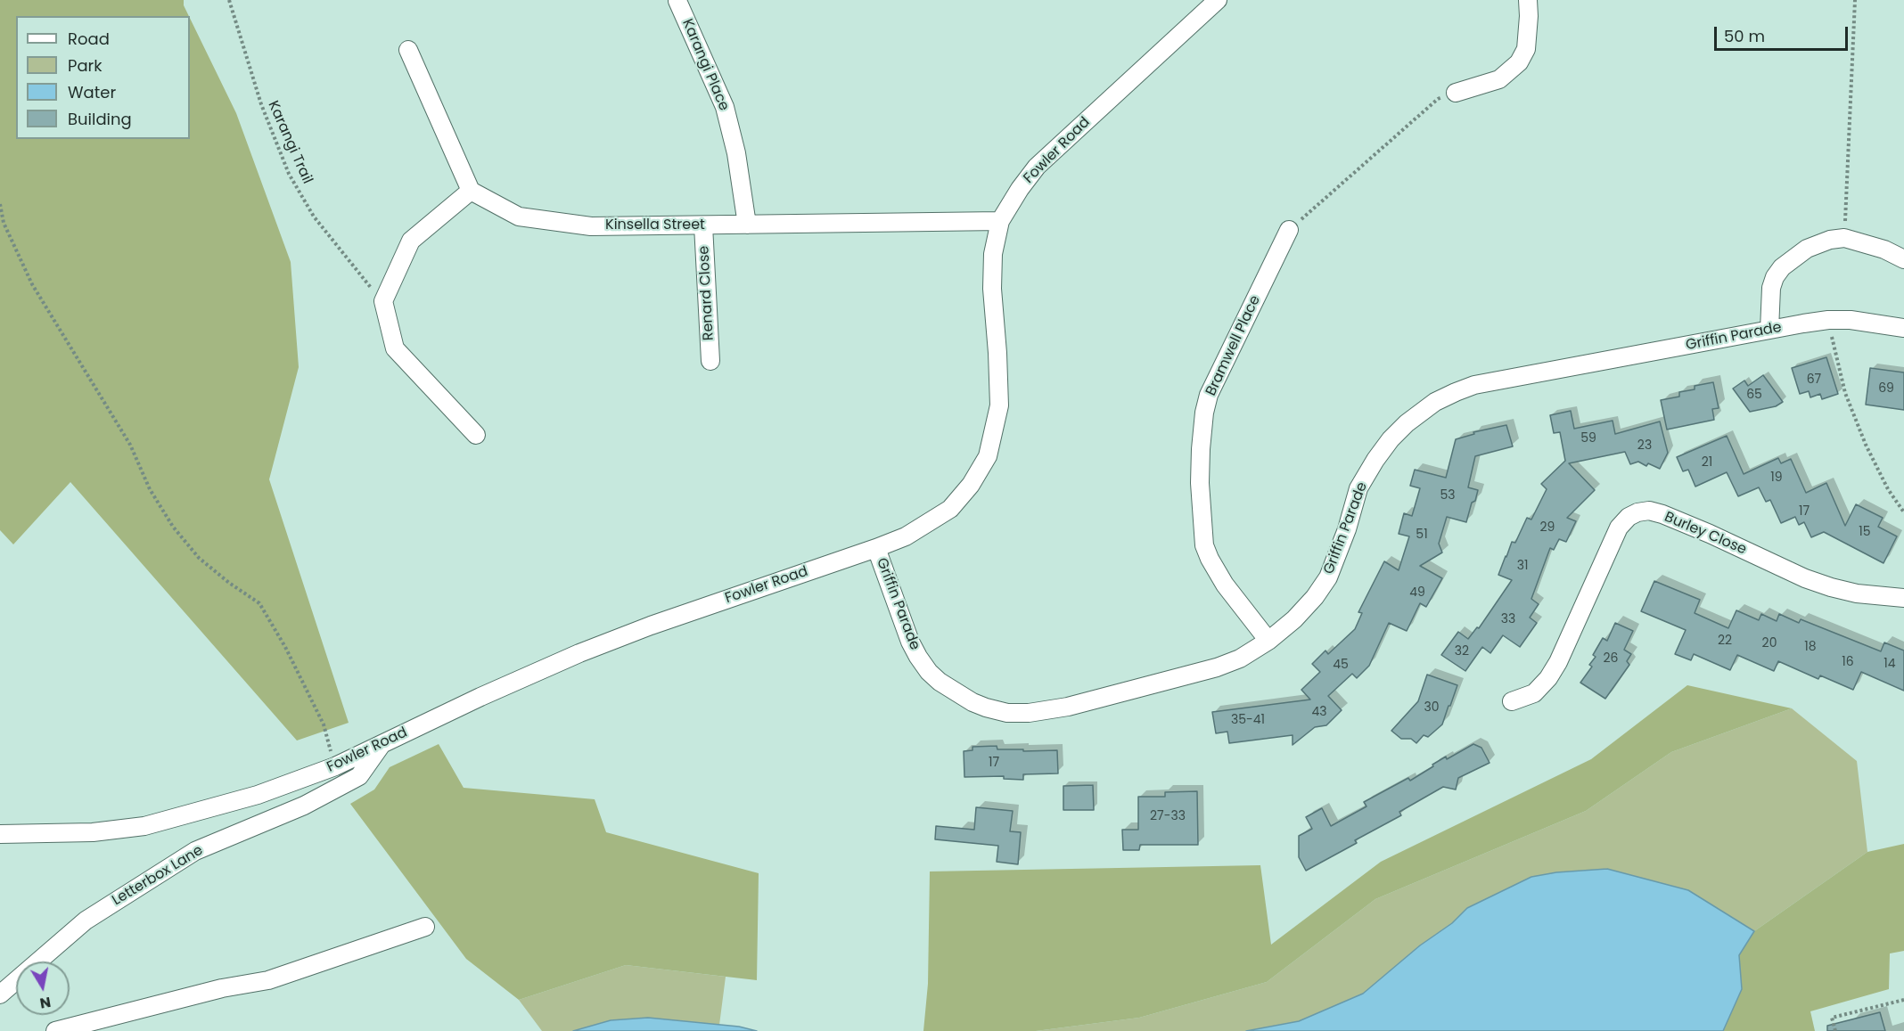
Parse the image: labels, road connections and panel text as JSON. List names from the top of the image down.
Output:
{
  "streets": {
    "street": [
      "Karangi Place",
      "Fowler Road",
      "Kinsella Street",
      "Renard Close",
      "Griffin Parade",
      "Bramwell Place",
      "Burley Close",
      "Letterbox Lane"
    ],
    "path": ["Karangi Trail"]
  },
  "crossings": [
    ["Karangi Place", "Kinsella Street"],
    ["Fowler Road", "Kinsella Street"],
    ["Fowler Road", "Griffin Parade"],
    ["Fowler Road", "Letterbox Lane"],
    ["Kinsella Street", "Renard Close"],
    ["Griffin Parade", "Bramwell Place"]
  ],
  "house_numbers": [
    "67",
    "69",
    "65",
    "59",
    "23",
    "21",
    "19",
    "53",
    "17",
    "29",
    "15",
    "51",
    "31",
    "49",
    "33",
    "22",
    "20",
    "18",
    "32",
    "26",
    "16",
    "14",
    "45",
    "30",
    "43",
    "35-41",
    "17",
    "27-33"
  ],
  "legend": [
    "Road",
    "Park",
    "Water",
    "Building"
  ],
  "scale_bar": "50 m",
  "north": "bottom"
}
